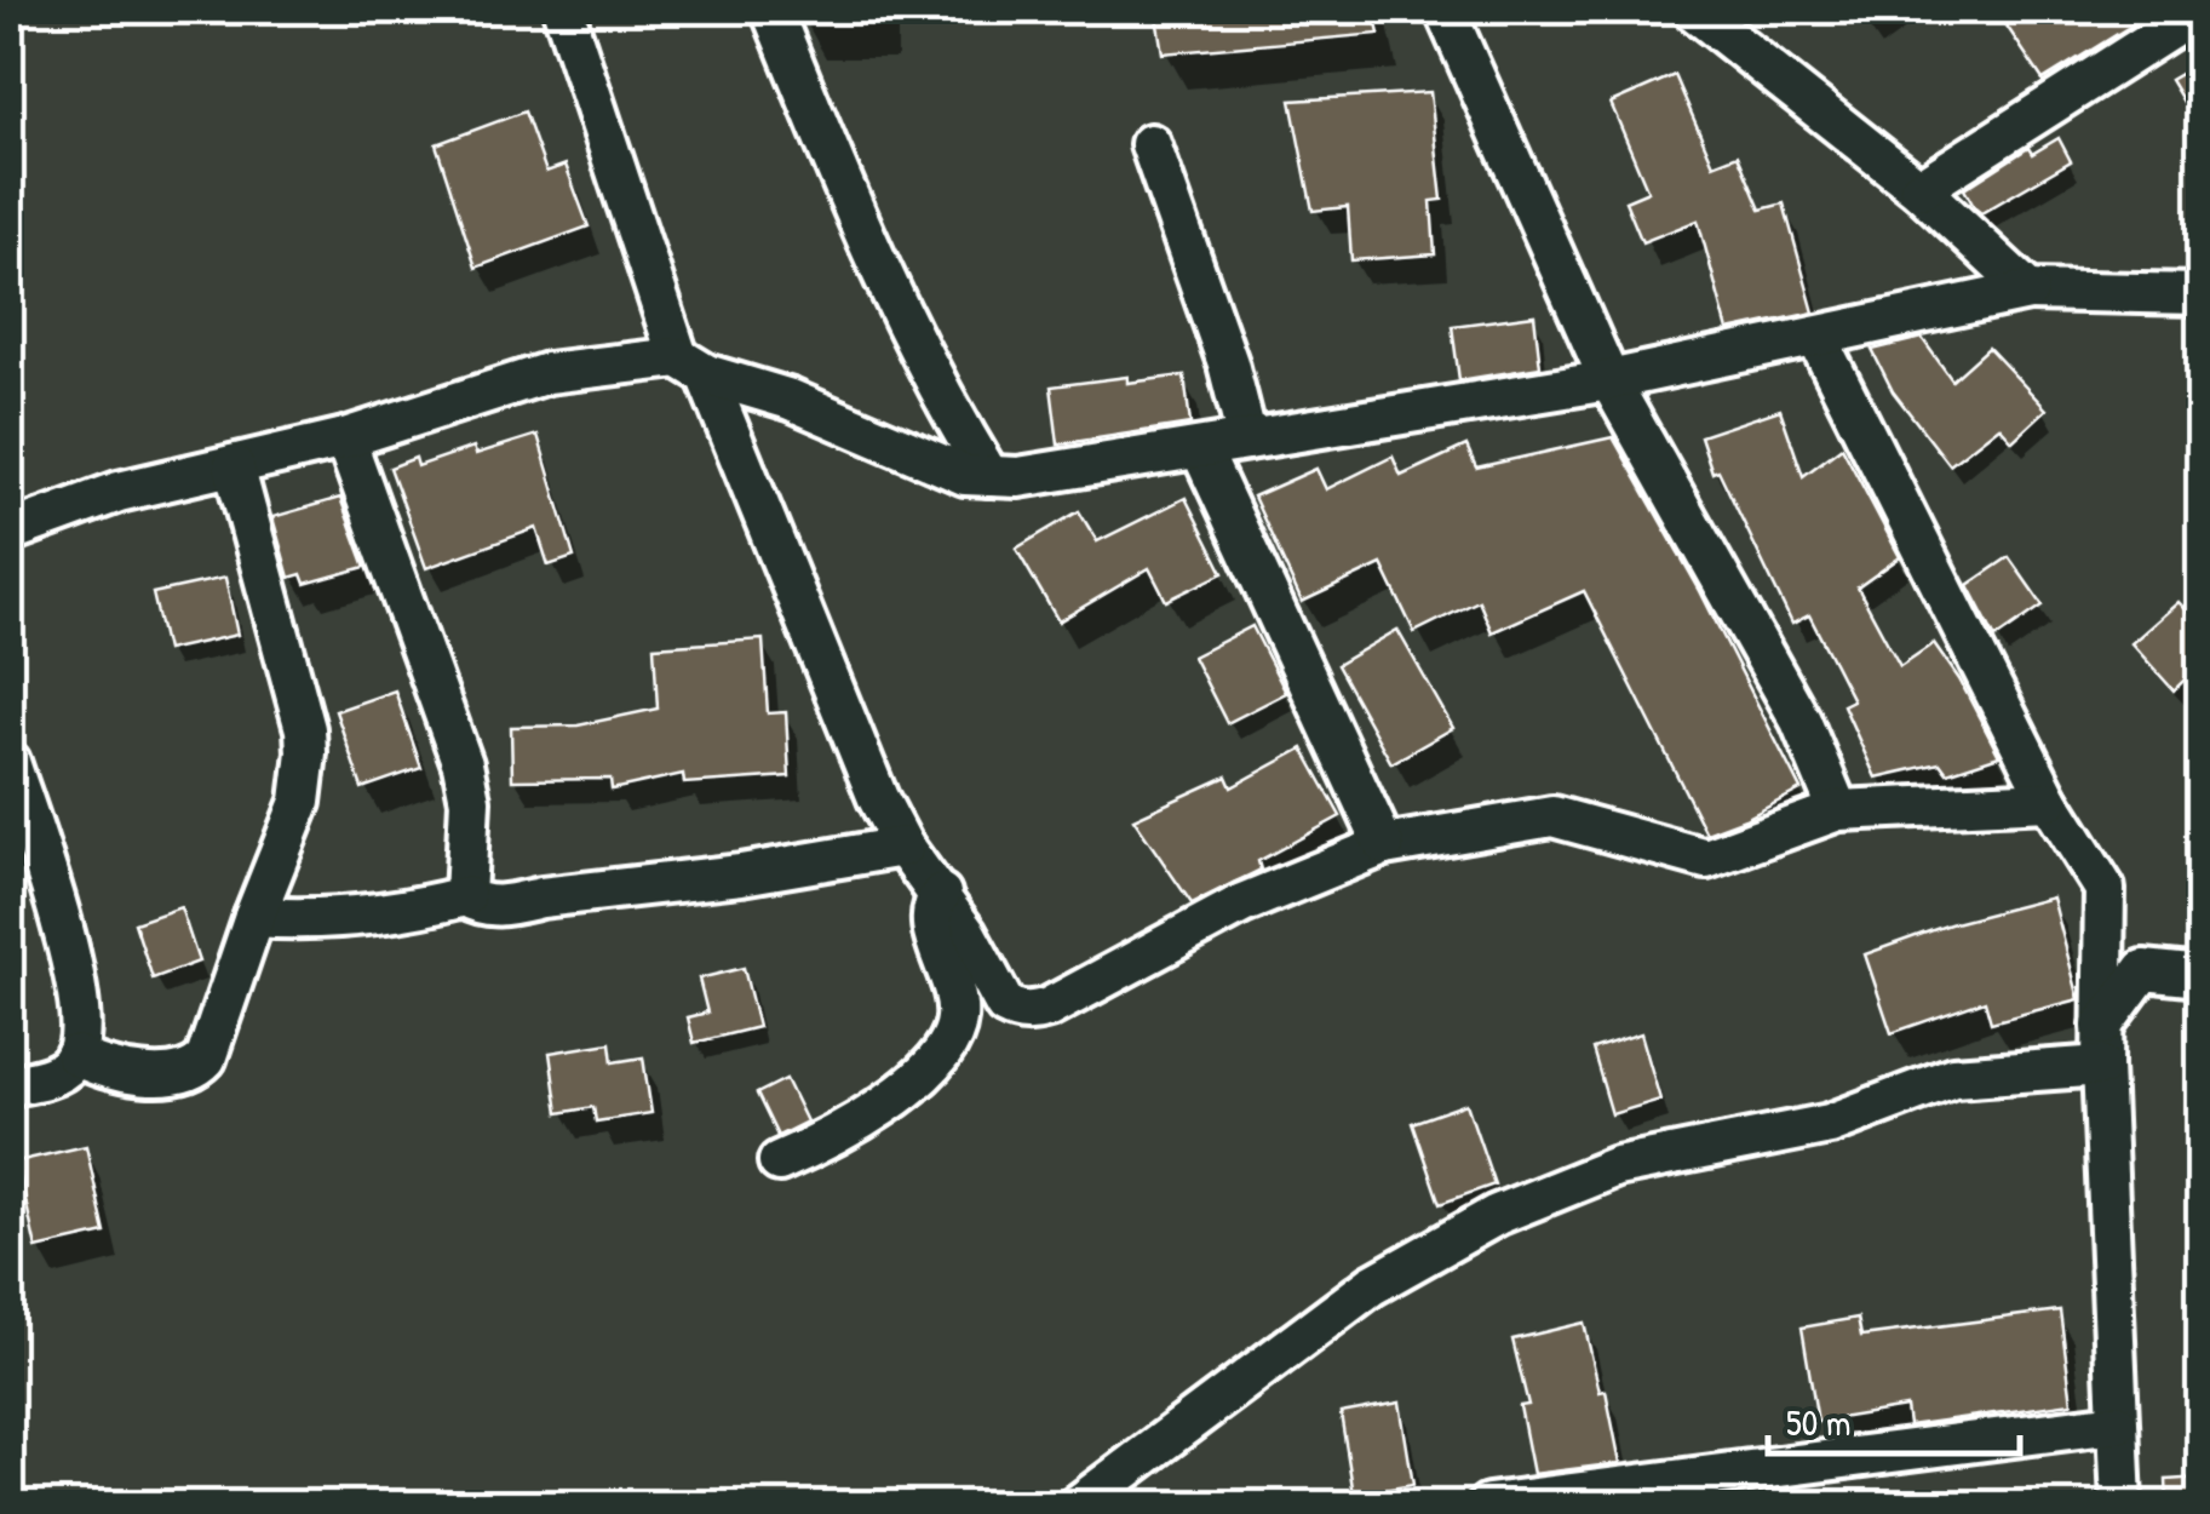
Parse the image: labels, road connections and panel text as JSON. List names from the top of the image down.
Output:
{
  "scale_bar": "50 m"
}
